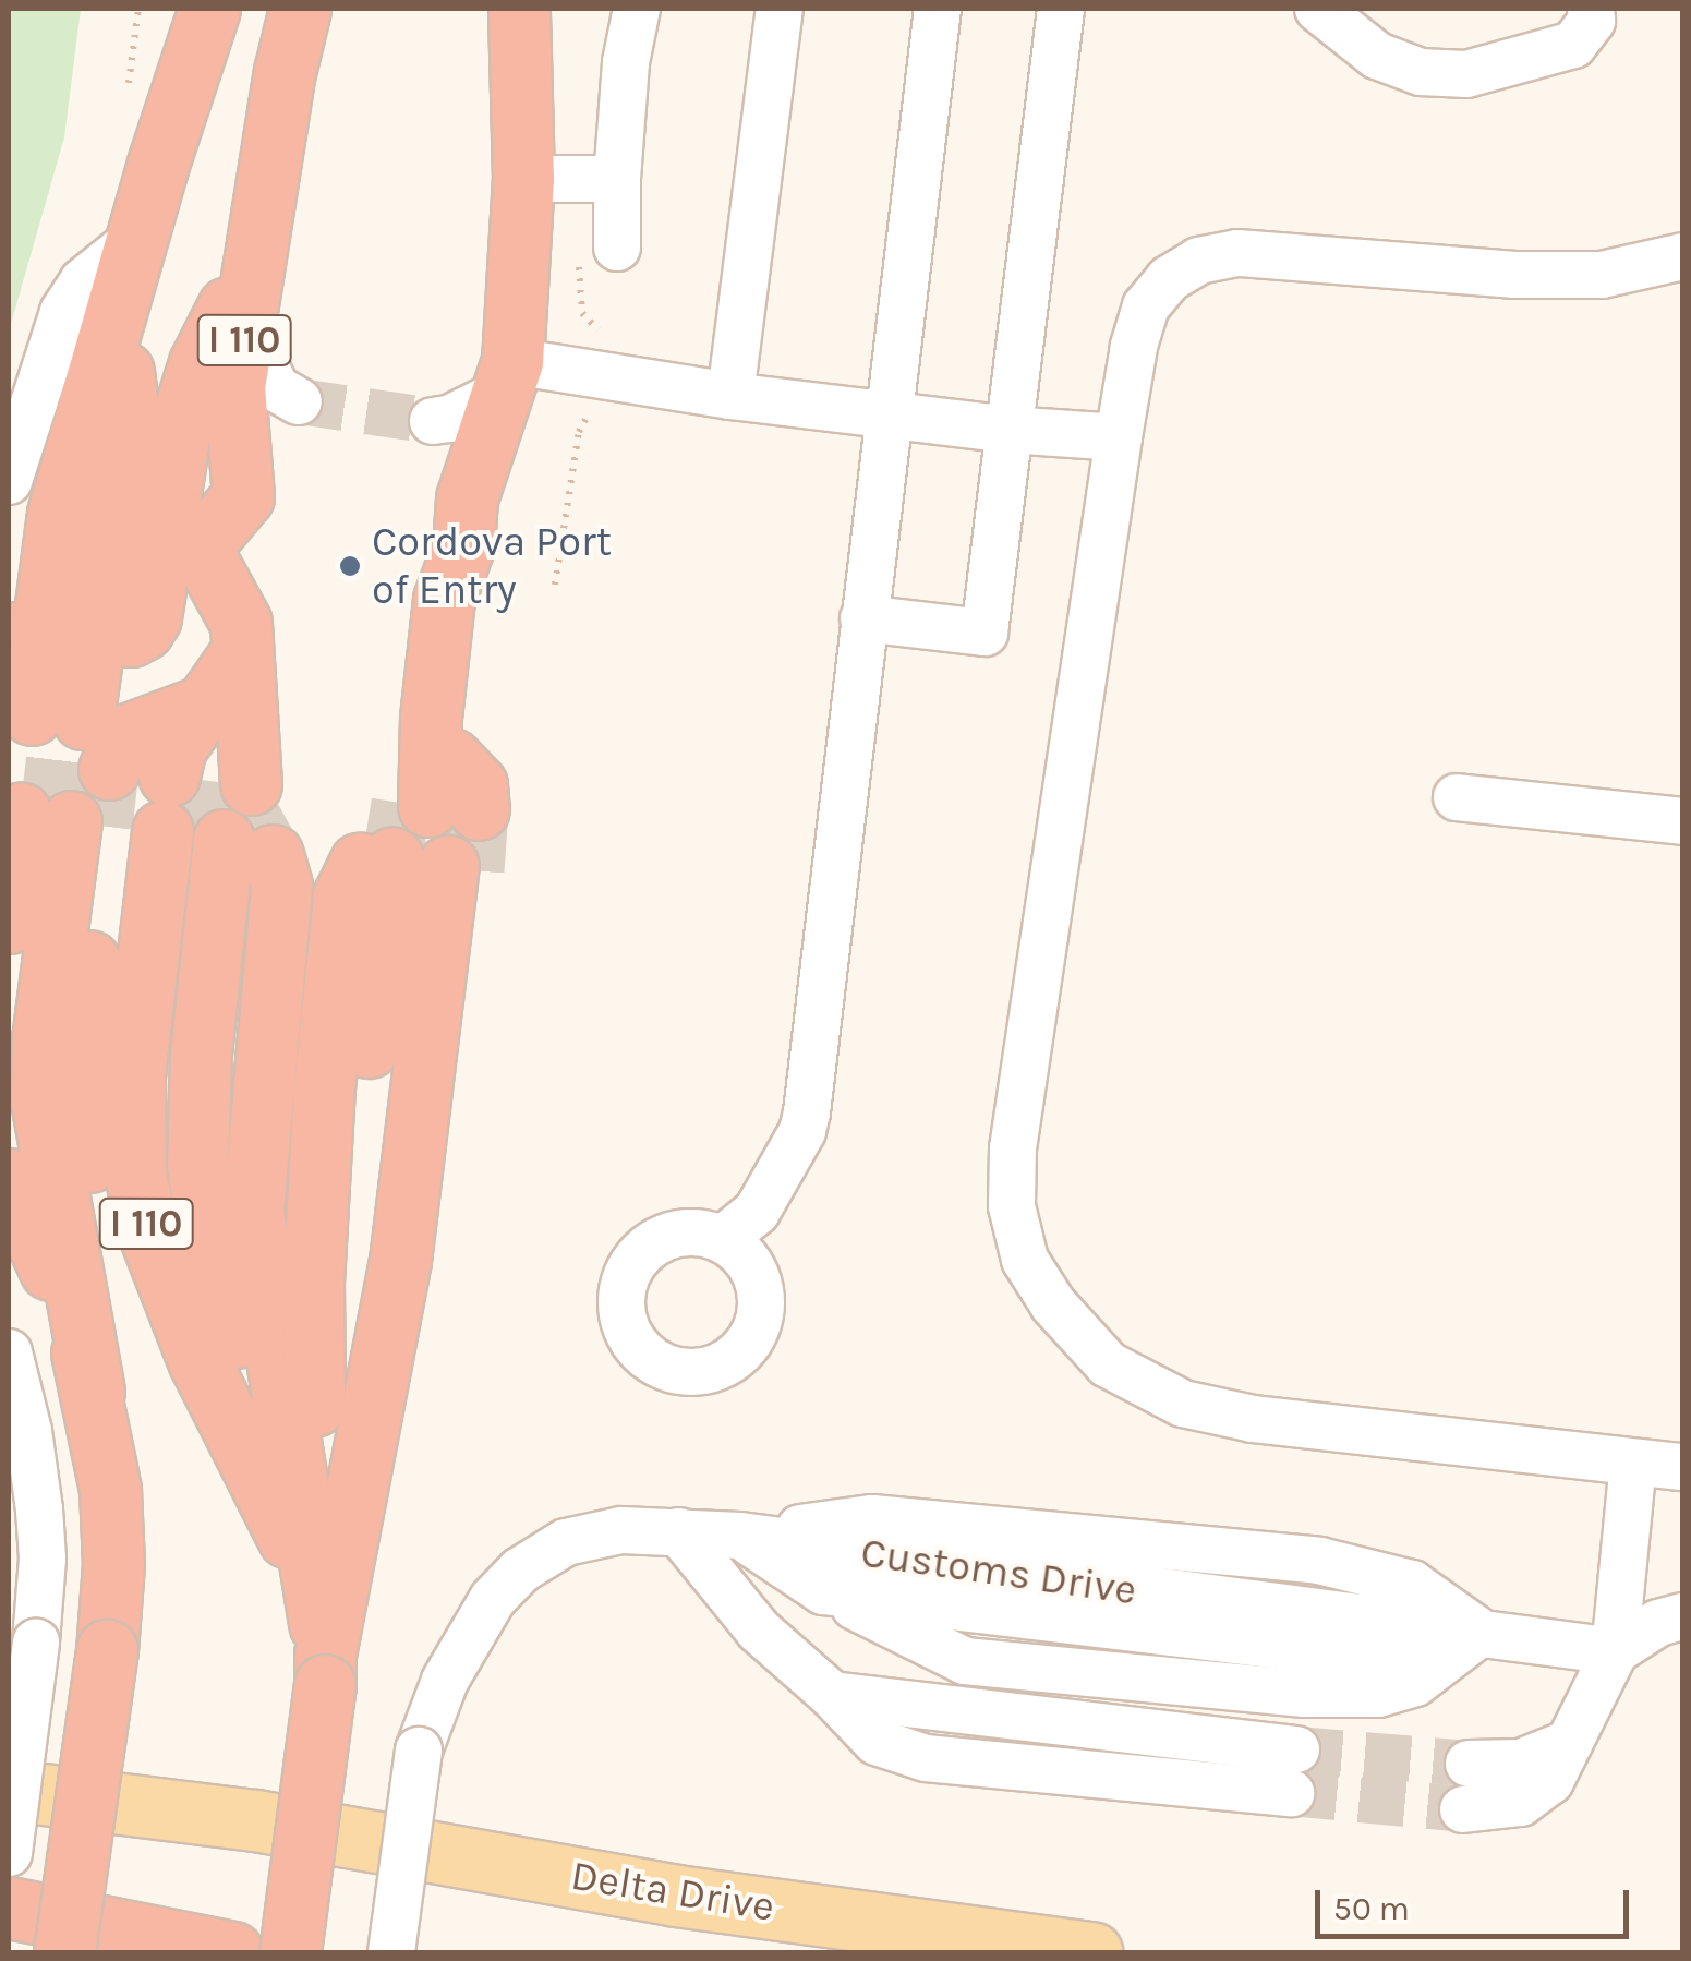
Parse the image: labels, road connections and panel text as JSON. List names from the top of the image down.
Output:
{
  "streets": {
    "highway": ["I 110"],
    "main road": ["Delta Drive"],
    "lane": ["Customs Drive"]
  },
  "places": ["Cordova Port of Entry"],
  "scale_bar": "50 m"
}
